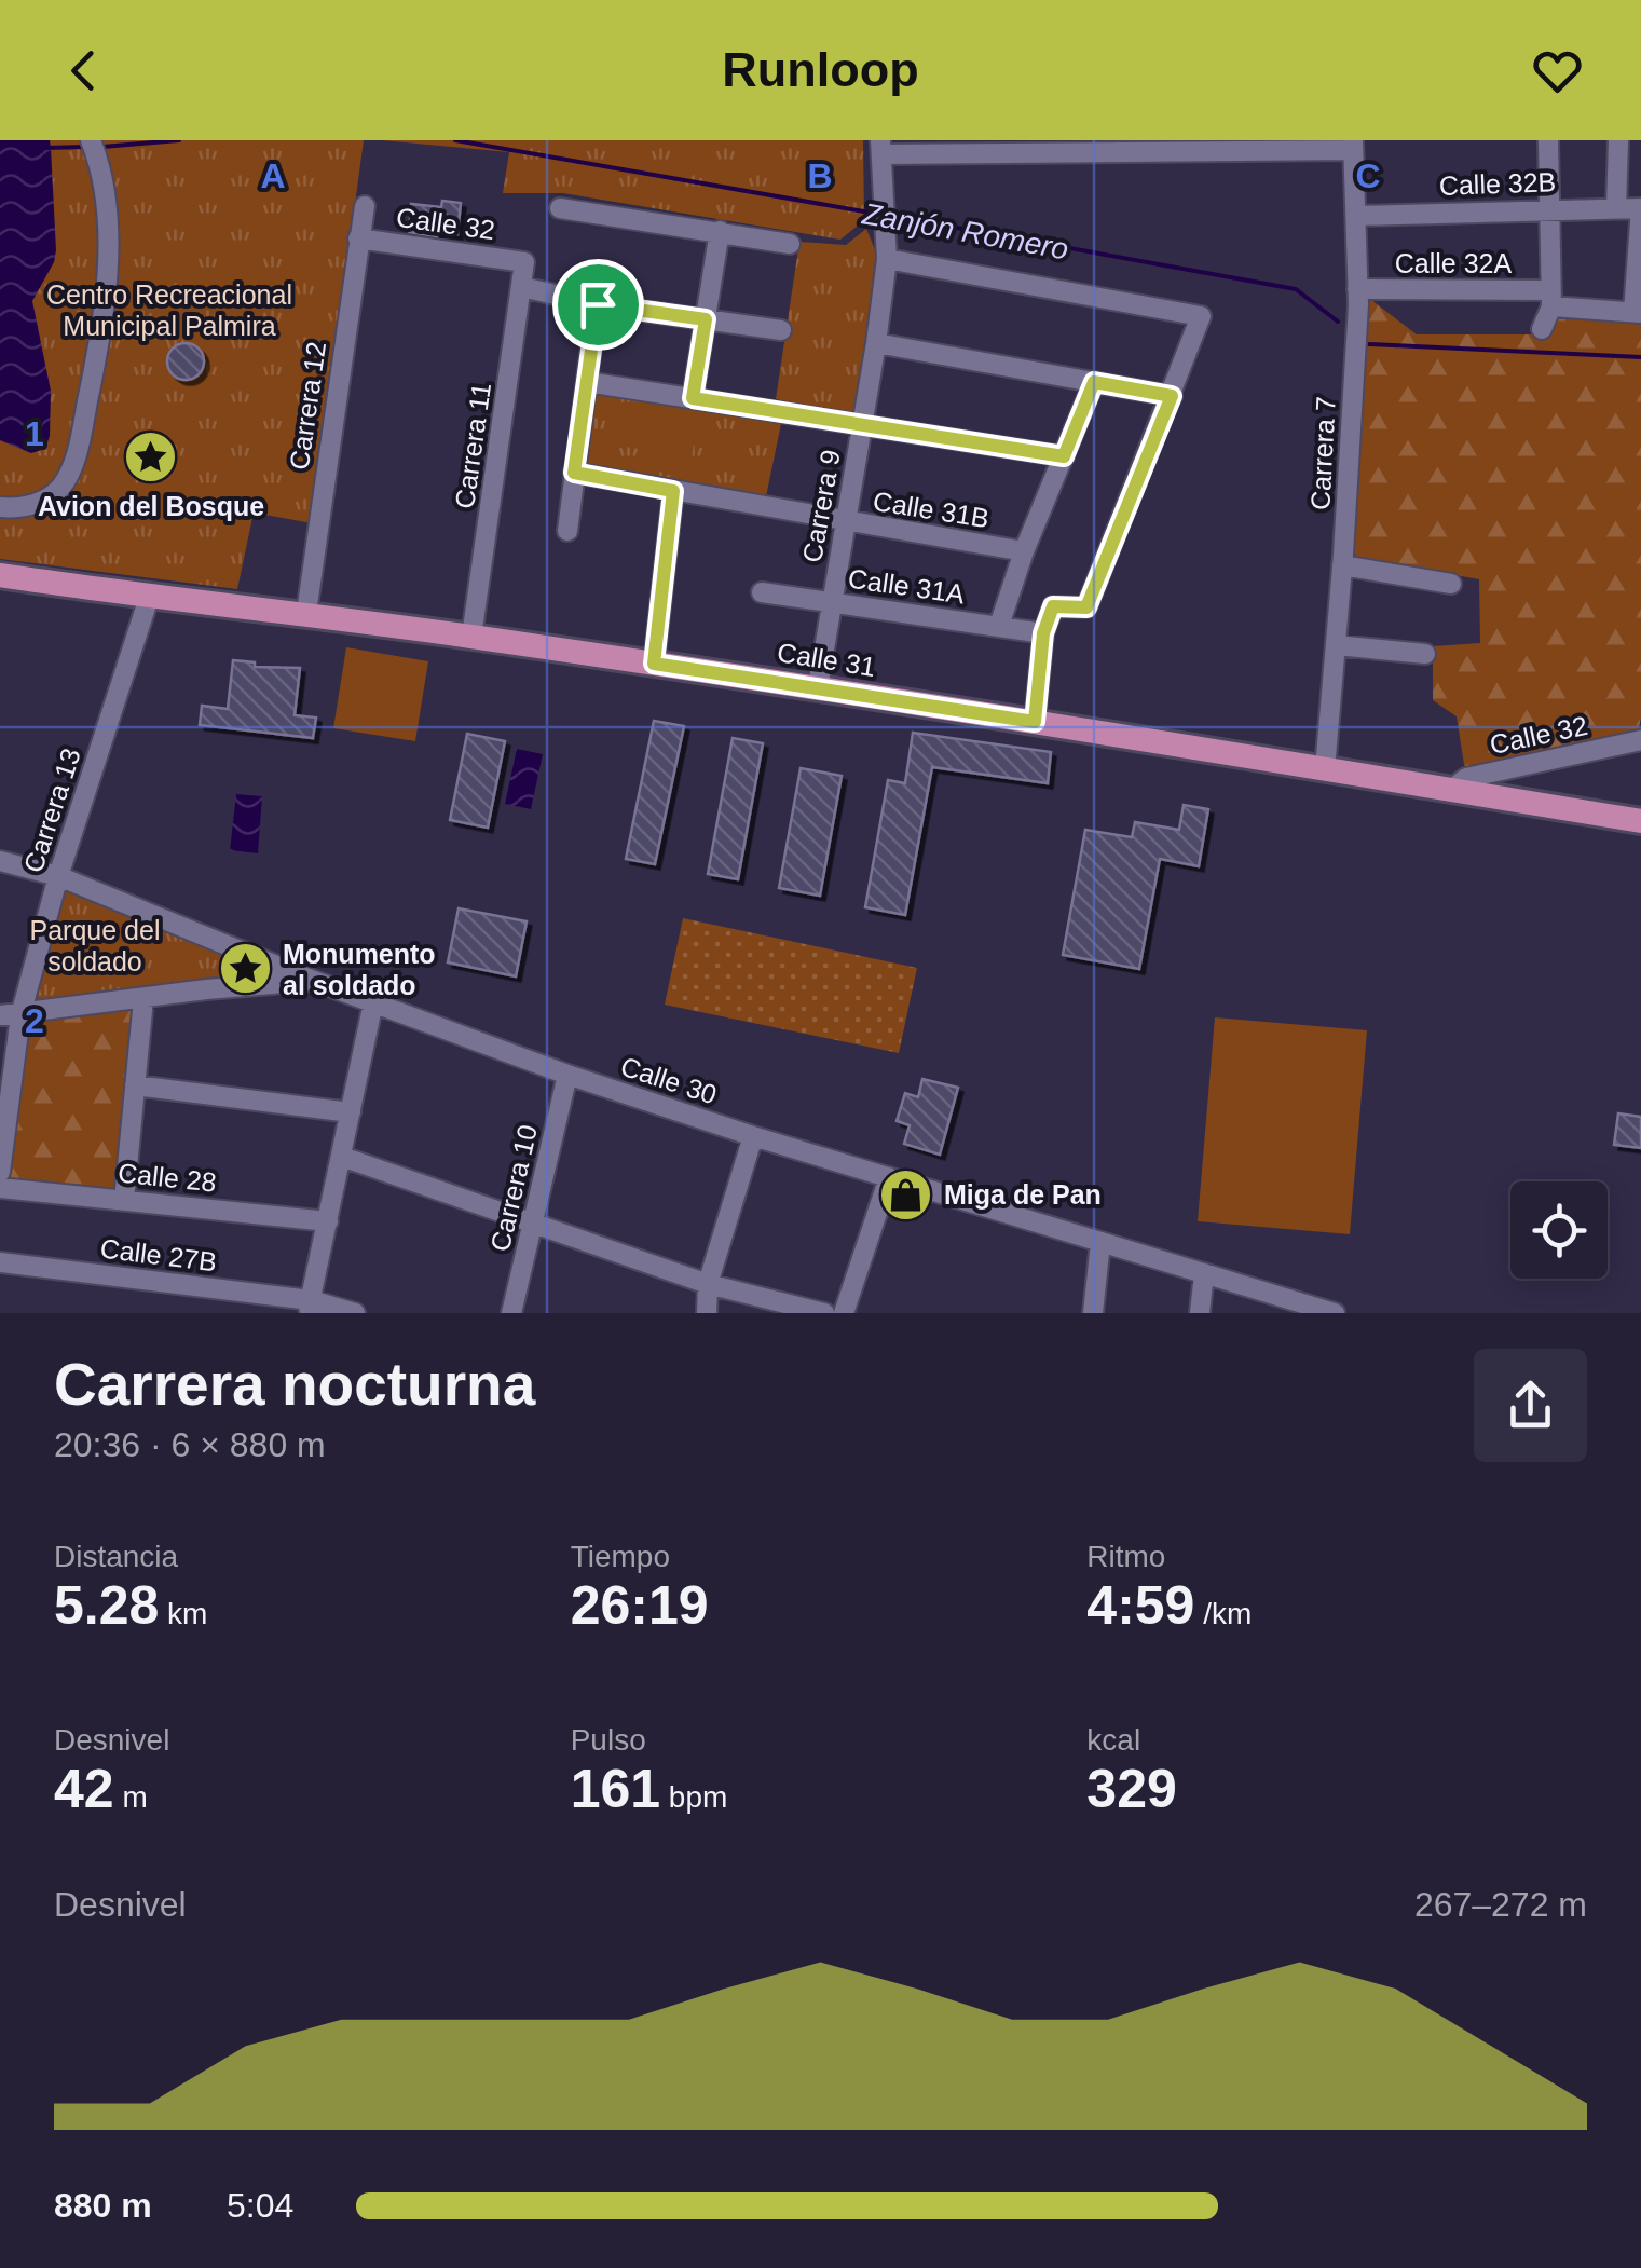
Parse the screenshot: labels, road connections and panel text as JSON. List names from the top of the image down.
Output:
{
  "streets": {
    "main road": ["Calle 31"],
    "street": [
      "Calle 32B",
      "Calle 32",
      "Calle 32A",
      "Carrera 12",
      "Carrera 11",
      "Carrera 7",
      "Carrera 9",
      "Calle 31B",
      "Calle 31A",
      "Carrera 13",
      "Calle 30",
      "Calle 28",
      "Carrera 10",
      "Calle 27B"
    ]
  },
  "crossings": [
    ["Calle 32B", "Carrera 7"],
    ["Calle 32", "Carrera 12"],
    ["Calle 32", "Carrera 11"],
    ["Calle 32", "Calle 31"],
    ["Calle 32A", "Carrera 7"],
    ["Carrera 12", "Calle 31"],
    ["Carrera 11", "Calle 31"],
    ["Carrera 7", "Calle 31"],
    ["Carrera 9", "Calle 31B"],
    ["Carrera 9", "Calle 31A"],
    ["Carrera 9", "Calle 31"],
    ["Calle 31", "Carrera 13"],
    ["Carrera 13", "Calle 30"],
    ["Calle 30", "Carrera 10"]
  ],
  "water": ["Zanjón Romero"],
  "parks": ["Centro Recreacional Municipal Palmira", "Parque del soldado"],
  "places": {
    "place": ["Avion del Bosque", "Monumento al soldado"],
    "shop": ["Miga de Pan"]
  },
  "page": {
    "header": "Runloop",
    "heading": ["Carrera nocturna", "20:36 · 6 × 880 m"],
    "stats": [
      ["Distancia", "5.28 km"],
      ["Tiempo", "26:19"],
      ["Ritmo", "4:59 /km"],
      ["Desnivel", "42 m"],
      ["Pulso", "161 bpm"],
      ["kcal", "329"]
    ],
    "chart": ["Desnivel", "267–272 m"],
    "list": [
      {
        "name": "880 m",
        "note": "5:04"
      }
    ]
  },
  "grid": {
    "columns": ["A", "B", "C"],
    "rows": ["1", "2"]
  }
}
